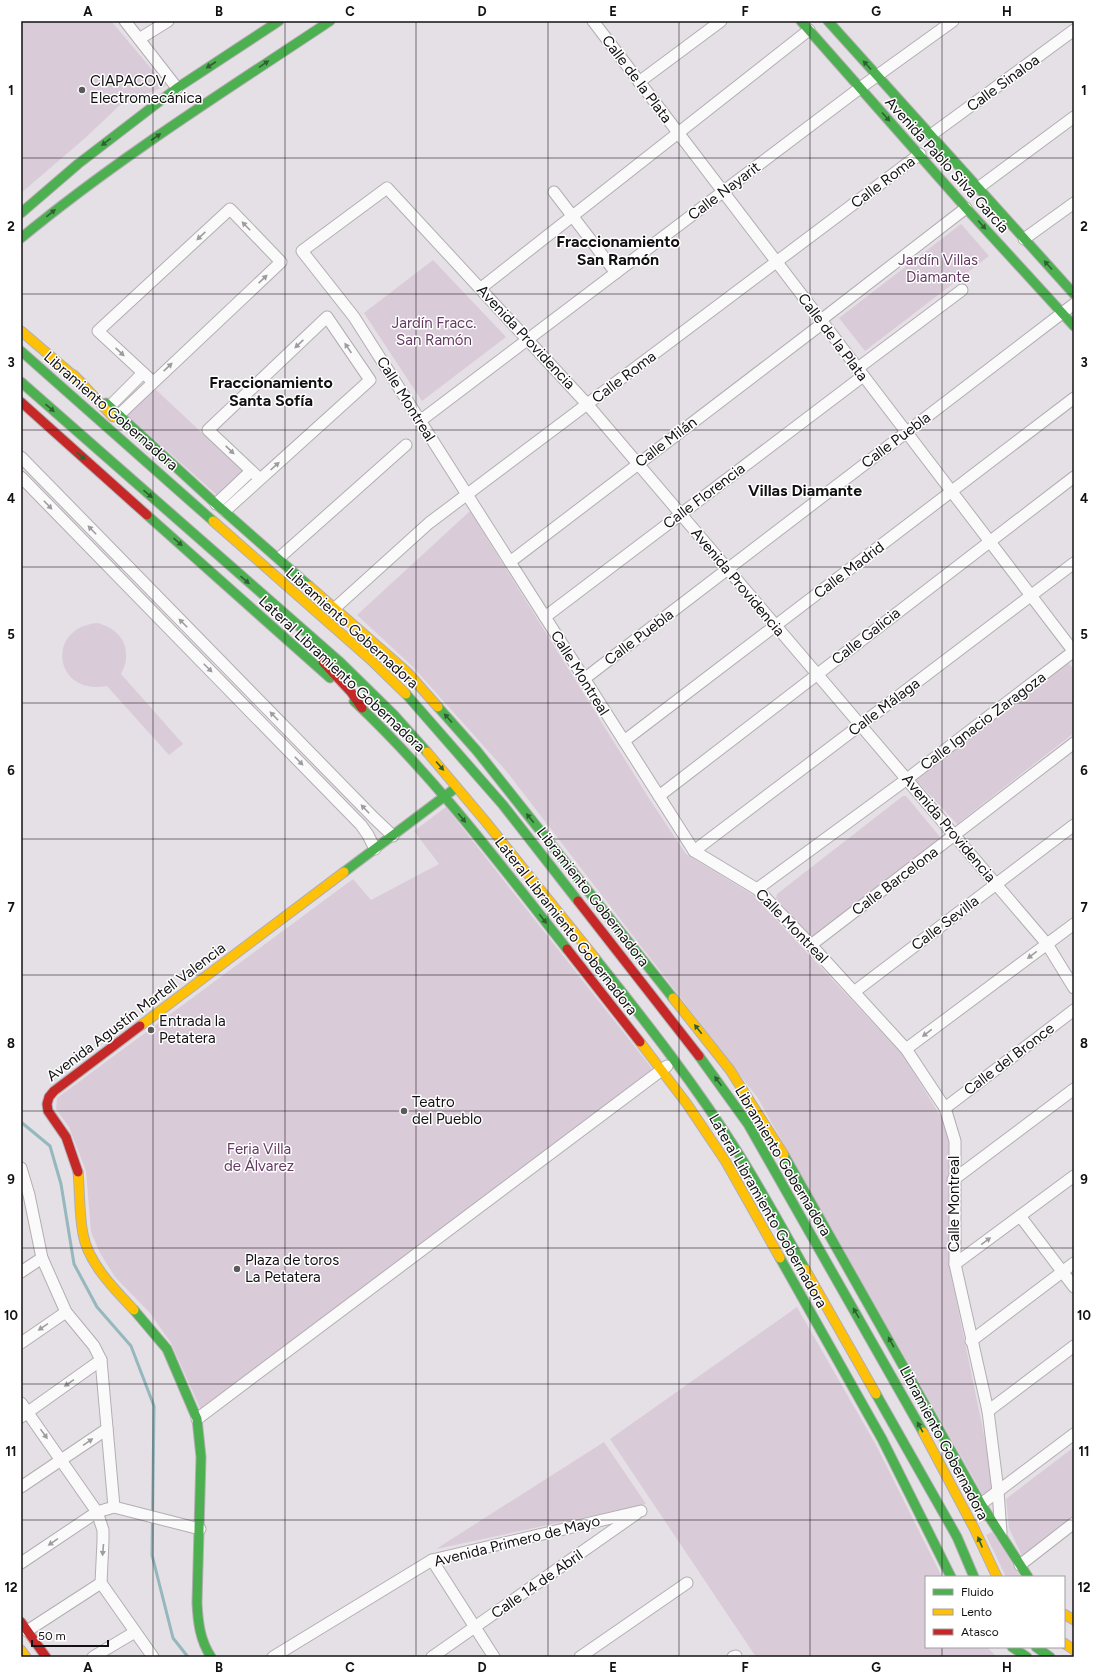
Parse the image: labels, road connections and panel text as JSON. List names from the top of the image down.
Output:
{
  "streets": {
    "main road": [
      "Avenida Pablo Silva García",
      "Calle Montreal",
      "Libramiento Gobernadora",
      "Lateral Libramiento Gobernadora",
      "Avenida Agustín Martell Valencia"
    ],
    "street": [
      "Calle de la Plata",
      "Calle Sinaloa",
      "Calle Roma",
      "Calle Nayarit",
      "Avenida Providencia",
      "Calle Puebla",
      "Calle Milán",
      "Calle Florencia",
      "Calle Madrid",
      "Calle Galicia",
      "Calle Málaga",
      "Calle Ignacio Zaragoza",
      "Calle Barcelona",
      "Calle Sevilla",
      "Calle del Bronce",
      "Avenida Primero de Mayo",
      "Calle 14 de Abril"
    ]
  },
  "crossings": [
    ["Calle de la Plata", "Calle Roma"],
    ["Calle de la Plata", "Calle Nayarit"],
    ["Calle de la Plata", "Calle Puebla"],
    ["Calle de la Plata", "Calle Milán"],
    ["Calle de la Plata", "Calle Florencia"],
    ["Calle de la Plata", "Calle Madrid"],
    ["Calle de la Plata", "Calle Galicia"],
    ["Calle de la Plata", "Calle Málaga"],
    ["Calle de la Plata", "Calle Ignacio Zaragoza"],
    ["Calle Sinaloa", "Avenida Pablo Silva García"],
    ["Avenida Pablo Silva García", "Calle Roma"],
    ["Avenida Pablo Silva García", "Calle Nayarit"],
    ["Avenida Pablo Silva García", "Calle Puebla"],
    ["Avenida Pablo Silva García", "Calle Milán"],
    ["Calle Roma", "Avenida Providencia"],
    ["Calle Roma", "Calle Montreal"],
    ["Calle Nayarit", "Avenida Providencia"],
    ["Calle Nayarit", "Calle Montreal"],
    ["Avenida Providencia", "Calle Montreal"],
    ["Avenida Providencia", "Calle Puebla"],
    ["Avenida Providencia", "Calle Milán"],
    ["Avenida Providencia", "Calle Florencia"],
    ["Avenida Providencia", "Calle Madrid"],
    ["Avenida Providencia", "Calle Galicia"],
    ["Avenida Providencia", "Calle Málaga"],
    ["Avenida Providencia", "Calle Ignacio Zaragoza"],
    ["Avenida Providencia", "Calle Barcelona"],
    ["Avenida Providencia", "Calle Sevilla"],
    ["Calle Montreal", "Calle Puebla"],
    ["Calle Montreal", "Calle Milán"],
    ["Calle Montreal", "Calle Florencia"],
    ["Calle Montreal", "Calle Madrid"],
    ["Calle Montreal", "Calle Galicia"],
    ["Calle Montreal", "Calle Málaga"],
    ["Calle Montreal", "Calle Ignacio Zaragoza"],
    ["Calle Montreal", "Calle Barcelona"],
    ["Calle Montreal", "Calle Sevilla"],
    ["Calle Montreal", "Calle del Bronce"],
    ["Lateral Libramiento Gobernadora", "Avenida Agustín Martell Valencia"],
    ["Avenida Primero de Mayo", "Calle 14 de Abril"]
  ],
  "districts": ["Fraccionamiento San Ramón", "Fraccionamiento Santa Sofía", "Villas Diamante"],
  "parks": ["Jardín Villas Diamante", "Jardín Fracc. San Ramón", "Feria Villa de Álvarez"],
  "places": [
    "CIAPACOV Electromecánica",
    "Entrada la Petatera",
    "Teatro del Pueblo",
    "Plaza de toros La Petatera"
  ],
  "legend": ["Fluido", "Lento", "Atasco"],
  "scale_bar": "50 m",
  "grid": {
    "columns": [
      "A",
      "B",
      "C",
      "D",
      "E",
      "F",
      "G",
      "H"
    ],
    "rows": [
      "1",
      "2",
      "3",
      "4",
      "5",
      "6",
      "7",
      "8",
      "9",
      "10",
      "11",
      "12"
    ]
  }
}
